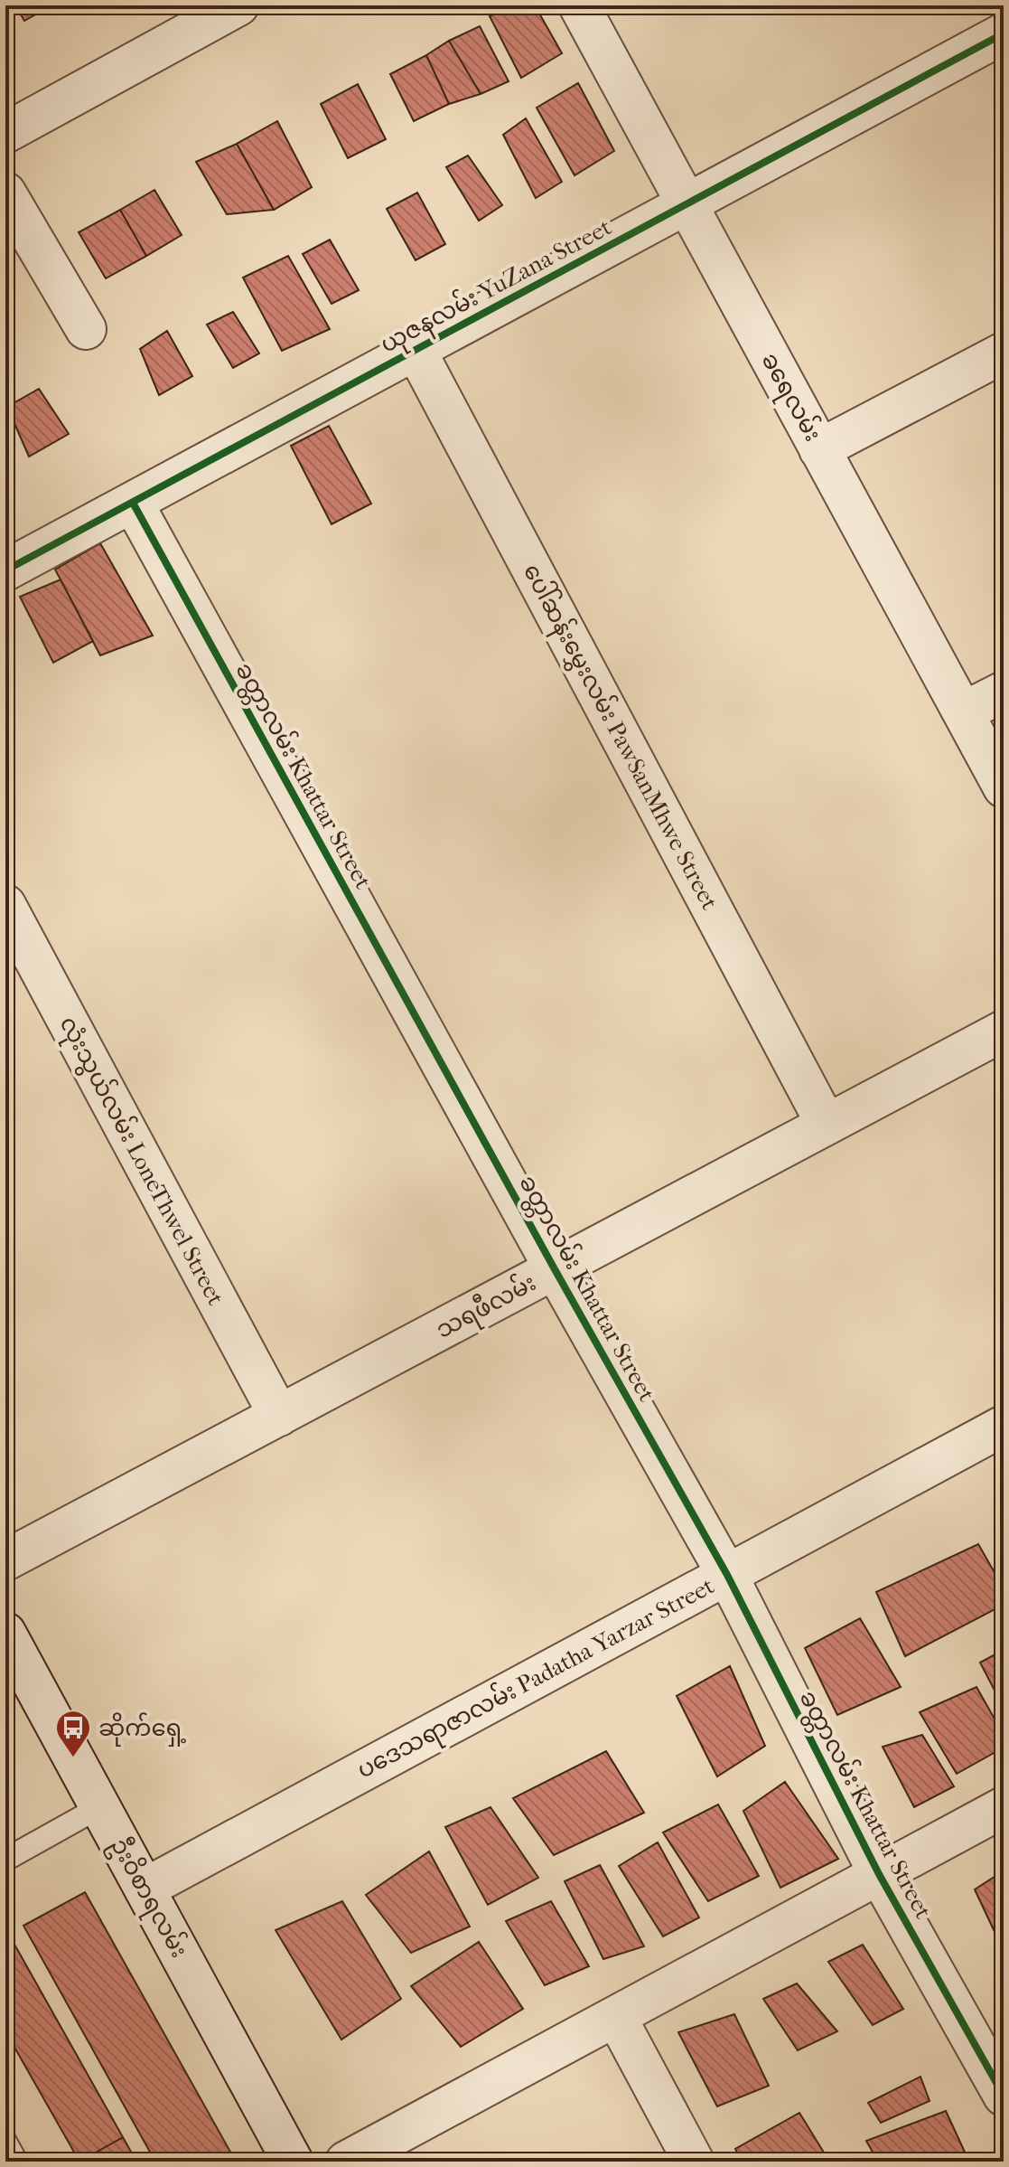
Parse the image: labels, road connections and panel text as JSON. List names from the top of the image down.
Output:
{
  "streets": {
    "street": [
      "ယုဇနလမ်း YuZana Street",
      "ခရေလမ်း",
      "ပေါ်ဆန်းမွှေးလမ်း PawSanMhwe Street",
      "ခတ္တာလမ်း Khattar Street",
      "လုံးသွယ်လမ်း LoneThwel Street",
      "သရဖီလမ်း",
      "ပဒေသရာဇာလမ်း Padatha Yarzar Street",
      "ဦးဝိစာရလမ်း"
    ]
  },
  "crossings": [
    ["ယုဇနလမ်း YuZana Street", "ခရေလမ်း"],
    ["ယုဇနလမ်း YuZana Street", "ပေါ်ဆန်းမွှေးလမ်း PawSanMhwe Street"],
    ["ယုဇနလမ်း YuZana Street", "ခတ္တာလမ်း Khattar Street"],
    ["ပေါ်ဆန်းမွှေးလမ်း PawSanMhwe Street", "သရဖီလမ်း"],
    ["ခတ္တာလမ်း Khattar Street", "သရဖီလမ်း"],
    ["ခတ္တာလမ်း Khattar Street", "ပဒေသရာဇာလမ်း Padatha Yarzar Street"],
    ["လုံးသွယ်လမ်း LoneThwel Street", "သရဖီလမ်း"],
    ["ပဒေသရာဇာလမ်း Padatha Yarzar Street", "ဦးဝိစာရလမ်း"]
  ],
  "places": {
    "bus stop": ["ဆိုက်ရှေ့"]
  }
}
